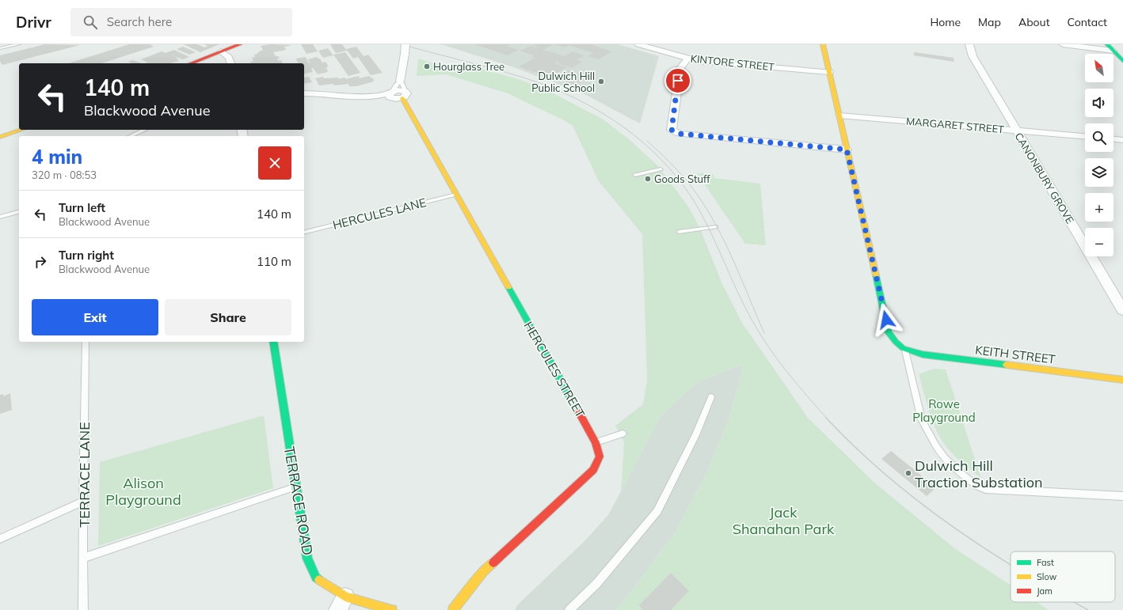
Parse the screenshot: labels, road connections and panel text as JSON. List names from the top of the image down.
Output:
{
  "streets": {
    "main road": ["KEITH STREET", "HERCULES STREET", "TERRACE ROAD"],
    "street": ["KINTORE STREET", "MARGARET STREET", "CANONBURY GROVE"],
    "lane": ["HERCULES LANE", "TERRACE LANE"]
  },
  "crossings": [
    ["MARGARET STREET", "CANONBURY GROVE"],
    ["HERCULES LANE", "HERCULES STREET"]
  ],
  "parks": ["Rowe Playground", "Alison Playground", "Jack Shanahan Park"],
  "places": [
    "Hourglass Tree",
    "Dulwich Hill Public School",
    "Goods Stuff",
    "Dulwich Hill Traction Substation"
  ],
  "legend": ["Fast", "Slow", "Jam"],
  "north": "top left",
  "page": {
    "header": "Drivr",
    "search": "Search here",
    "nav": [
      "Home",
      "Map",
      "About",
      "Contact"
    ],
    "map_buttons": ["+", "−"],
    "turn": ["140 m", "Blackwood Avenue"],
    "heading": ["4 min", "320 m · 08:53"],
    "list": [
      {
        "name": "Turn left",
        "note": "Blackwood Avenue",
        "value": "140 m"
      },
      {
        "name": "Turn right",
        "note": "Blackwood Avenue",
        "value": "110 m"
      }
    ],
    "buttons": ["Exit", "Share"]
  }
}
